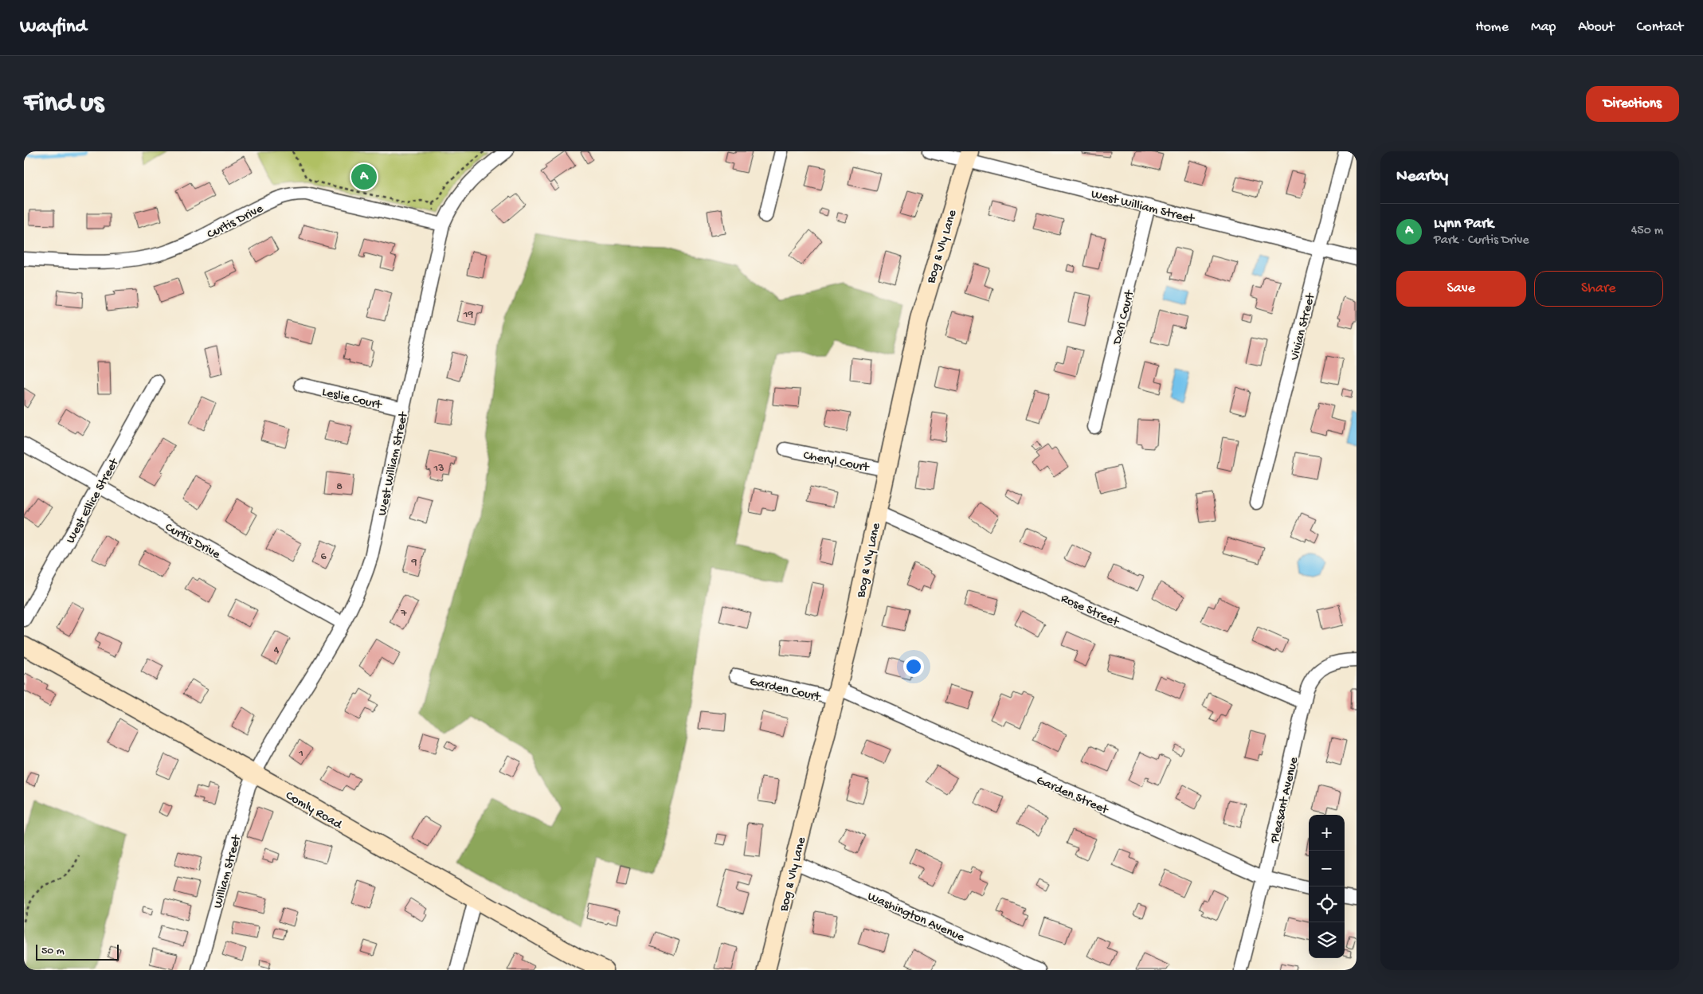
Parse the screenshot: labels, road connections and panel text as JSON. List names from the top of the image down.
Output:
{
  "streets": {
    "street": [
      "West William Street",
      "Curtis Drive",
      "Bog & Vly Lane",
      "Dari Court",
      "Vivian Street",
      "Leslie Court",
      "Cheryl Court",
      "West Ellice Street",
      "Rose Street",
      "Garden Court",
      "Garden Street",
      "Pleasant Avenue",
      "Comly Road",
      "William Street",
      "Washington Avenue"
    ]
  },
  "crossings": [
    ["West William Street", "Curtis Drive"],
    ["West William Street", "Bog & Vly Lane"],
    ["West William Street", "Dari Court"],
    ["West William Street", "Vivian Street"],
    ["West William Street", "Leslie Court"],
    ["West William Street", "Comly Road"],
    ["West William Street", "William Street"],
    ["Curtis Drive", "West Ellice Street"],
    ["Bog & Vly Lane", "Cheryl Court"],
    ["Bog & Vly Lane", "Rose Street"],
    ["Bog & Vly Lane", "Garden Court"],
    ["Bog & Vly Lane", "Garden Street"],
    ["Bog & Vly Lane", "Washington Avenue"],
    ["Rose Street", "Pleasant Avenue"],
    ["Garden Court", "Garden Street"],
    ["Garden Street", "Pleasant Avenue"],
    ["Comly Road", "William Street"]
  ],
  "house_numbers": [
    "19",
    "13",
    "8",
    "6",
    "9",
    "7",
    "4",
    "1"
  ],
  "scale_bar": "50 m",
  "page": {
    "header": "Wayfind",
    "nav": [
      "Home",
      "Map",
      "About",
      "Contact"
    ],
    "buttons": [
      "Directions",
      ["Save", "Share"]
    ],
    "title": "Find us",
    "heading": "Nearby",
    "pins": "A",
    "list": [
      {
        "mark": "A",
        "name": "Lynn Park",
        "note": "Park · Curtis Drive",
        "value": "450 m"
      }
    ],
    "map_buttons": ["+", "−"],
    "scale": "50 m"
  }
}
